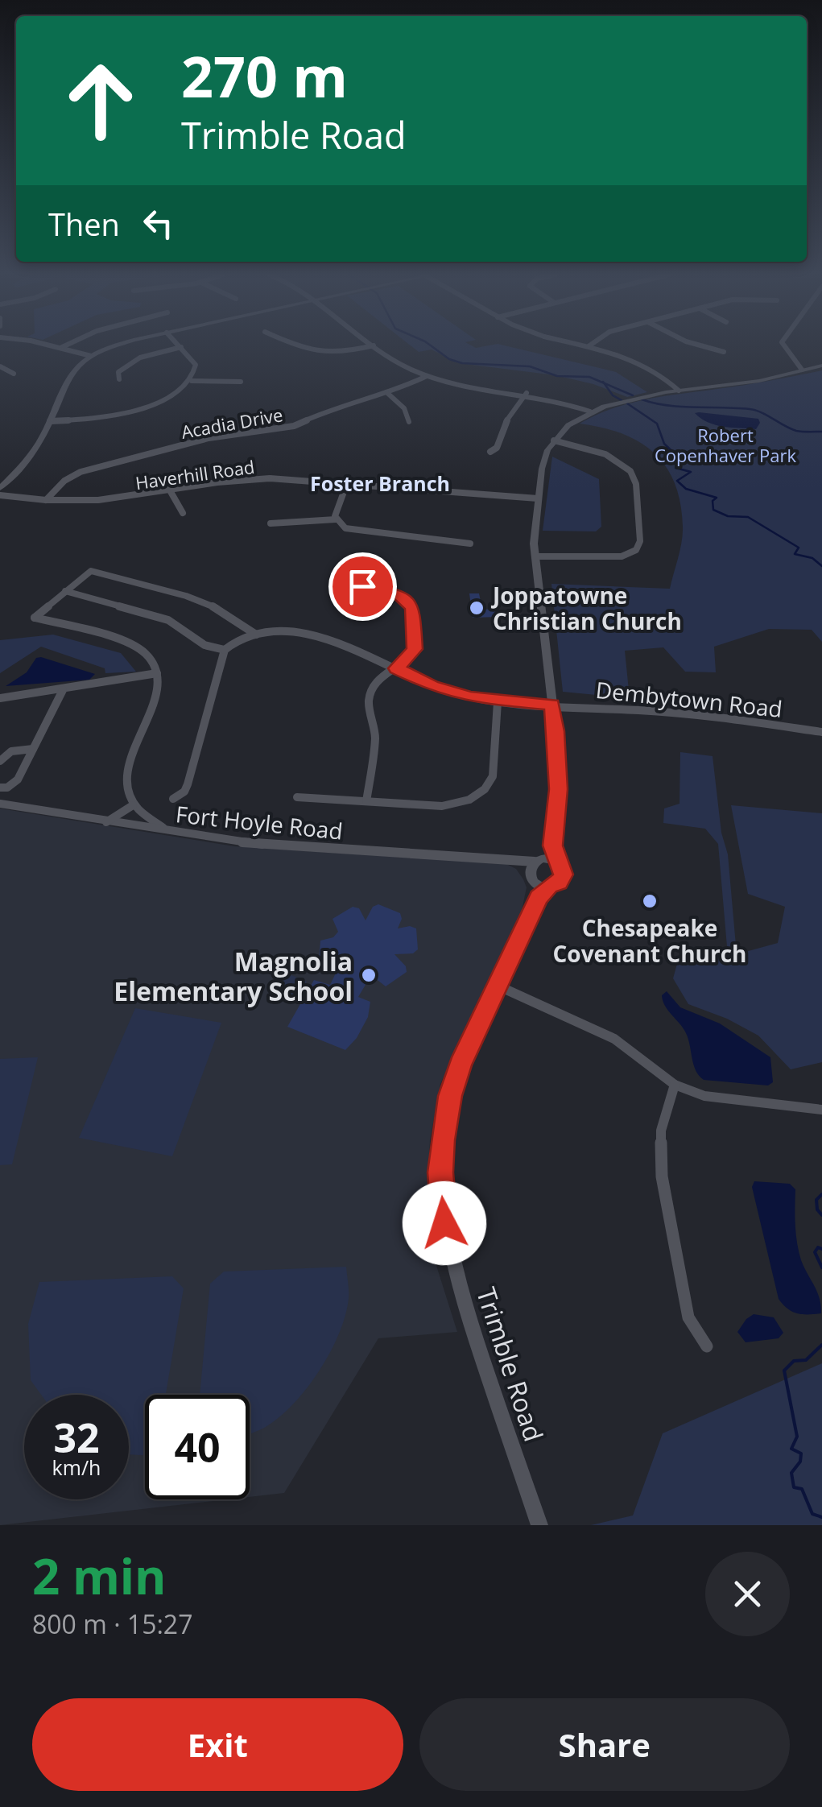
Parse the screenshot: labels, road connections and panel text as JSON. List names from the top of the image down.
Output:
{
  "streets": {
    "street": [
      "Acadia Drive",
      "Haverhill Road",
      "Dembytown Road",
      "Fort Hoyle Road",
      "Trimble Road"
    ]
  },
  "crossings": [
    ["Acadia Drive", "Haverhill Road"]
  ],
  "districts": ["Foster Branch"],
  "parks": ["Robert Copenhaver Park"],
  "places": ["Joppatowne Christian Church", "Chesapeake Covenant Church", "Magnolia Elementary School"],
  "page": {
    "turn": ["270 m", "Trimble Road"],
    "then": "Then",
    "speed": "32 km/h",
    "limit": "40",
    "heading": ["2 min", "800 m · 15:27"],
    "buttons": ["Exit", "Share"]
  }
}
